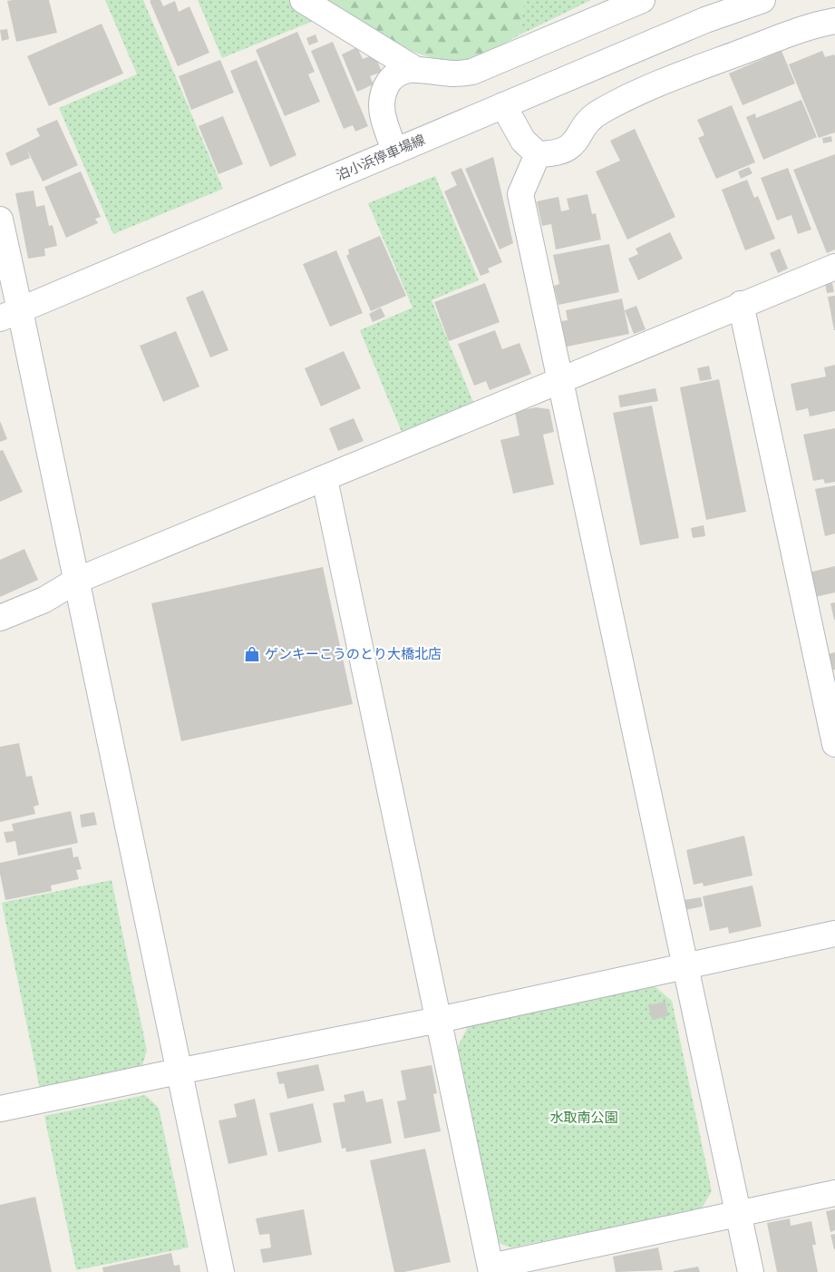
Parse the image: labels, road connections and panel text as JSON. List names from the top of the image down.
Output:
{
  "streets": {
    "street": ["泊小浜停車場線"]
  },
  "parks": ["水取南公園"],
  "places": {
    "shop": ["ゲンキーこうのとり大橋北店"]
  }
}
